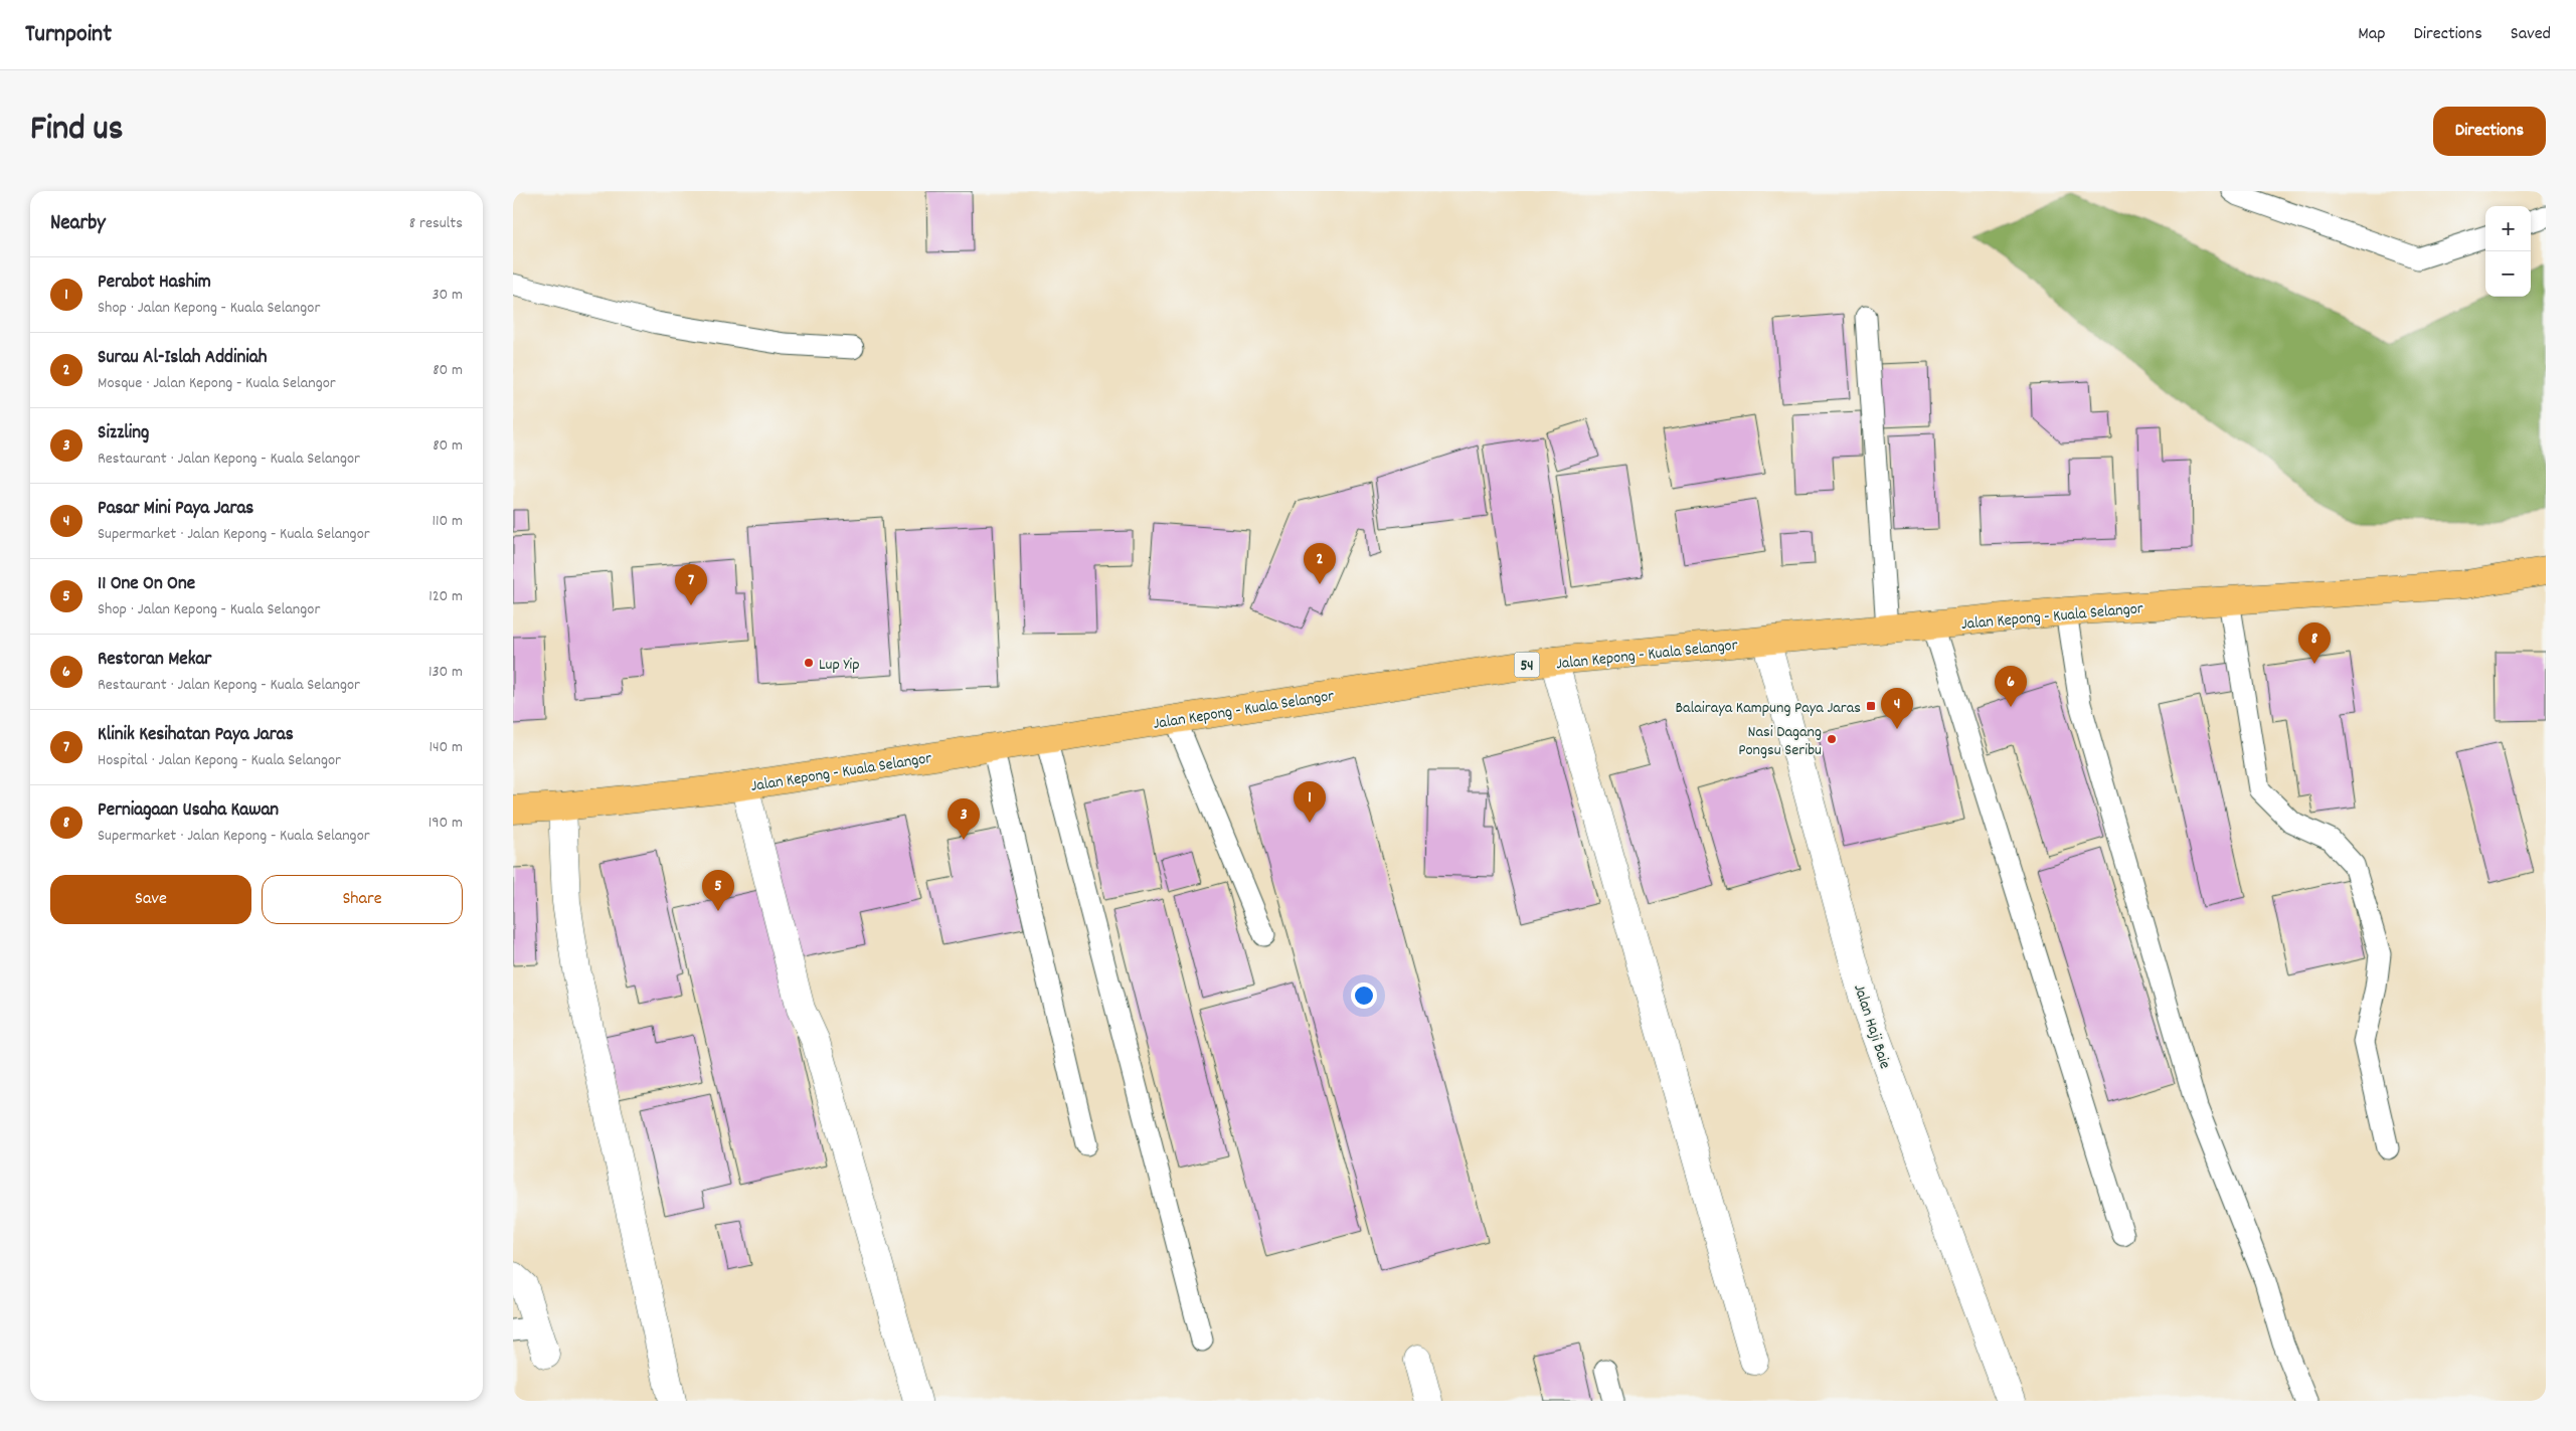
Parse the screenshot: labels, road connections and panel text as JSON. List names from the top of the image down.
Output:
{
  "streets": {
    "highway": ["Jalan Kepong - Kuala Selangor", "54"],
    "street": ["Jalan Haji Baie"]
  },
  "crossings": [
    ["Jalan Kepong - Kuala Selangor", "Jalan Haji Baie"]
  ],
  "places": {
    "other": ["Lup Yip", "Nasi Dagang Pongsu Seribu"],
    "transit": ["Balairaya Kampung Paya Jaras"]
  },
  "page": {
    "header": "Turnpoint",
    "nav": ["Map", "Directions", "Saved"],
    "title": "Find us",
    "buttons": [
      "Directions",
      ["Save", "Share"]
    ],
    "heading": ["Nearby", "8 results"],
    "map_buttons": ["+", "−"],
    "list": [
      {
        "mark": "1",
        "name": "Perabot Hashim",
        "note": "Shop · Jalan Kepong - Kuala Selangor",
        "value": "30 m"
      },
      {
        "mark": "2",
        "name": "Surau Al-Islah Addiniah",
        "note": "Mosque · Jalan Kepong - Kuala Selangor",
        "value": "80 m"
      },
      {
        "mark": "3",
        "name": "Sizzling",
        "note": "Restaurant · Jalan Kepong - Kuala Selangor",
        "value": "80 m"
      },
      {
        "mark": "4",
        "name": "Pasar Mini Paya Jaras",
        "note": "Supermarket · Jalan Kepong - Kuala Selangor",
        "value": "110 m"
      },
      {
        "mark": "5",
        "name": "11 One On One",
        "note": "Shop · Jalan Kepong - Kuala Selangor",
        "value": "120 m"
      },
      {
        "mark": "6",
        "name": "Restoran Mekar",
        "note": "Restaurant · Jalan Kepong - Kuala Selangor",
        "value": "130 m"
      },
      {
        "mark": "7",
        "name": "Klinik Kesihatan Paya Jaras",
        "note": "Hospital · Jalan Kepong - Kuala Selangor",
        "value": "140 m"
      },
      {
        "mark": "8",
        "name": "Perniagaan Usaha Kawan",
        "note": "Supermarket · Jalan Kepong - Kuala Selangor",
        "value": "190 m"
      }
    ],
    "pins": [
      "2",
      "7",
      "8",
      "6",
      "4",
      "1",
      "3",
      "5"
    ]
  }
}
